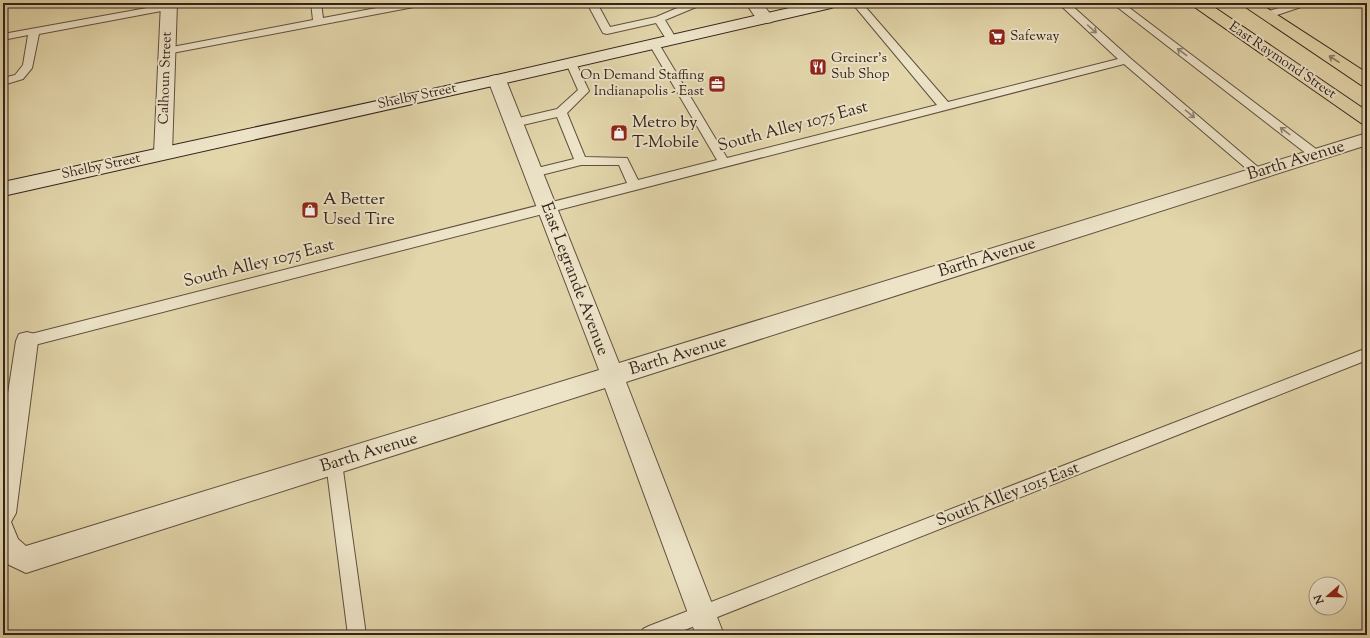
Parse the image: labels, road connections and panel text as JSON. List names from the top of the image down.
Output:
{
  "streets": {
    "main road": ["East Raymond Street"],
    "street": [
      "Calhoun Street",
      "Shelby Street",
      "Barth Avenue",
      "East Legrande Avenue"
    ],
    "lane": ["South Alley 1075 East", "South Alley 1015 East"]
  },
  "crossings": [
    ["Calhoun Street", "Shelby Street"],
    ["Shelby Street", "East Legrande Avenue"],
    ["South Alley 1075 East", "East Legrande Avenue"],
    ["Barth Avenue", "East Legrande Avenue"],
    ["East Legrande Avenue", "South Alley 1015 East"]
  ],
  "places": {
    "supermarket": ["Safeway"],
    "restaurant": ["Greiner's Sub Shop"],
    "office": ["On Demand Staffing Indianapolis - East"],
    "shop": ["Metro by T-Mobile", "A Better Used Tire"]
  },
  "north": "left"
}
